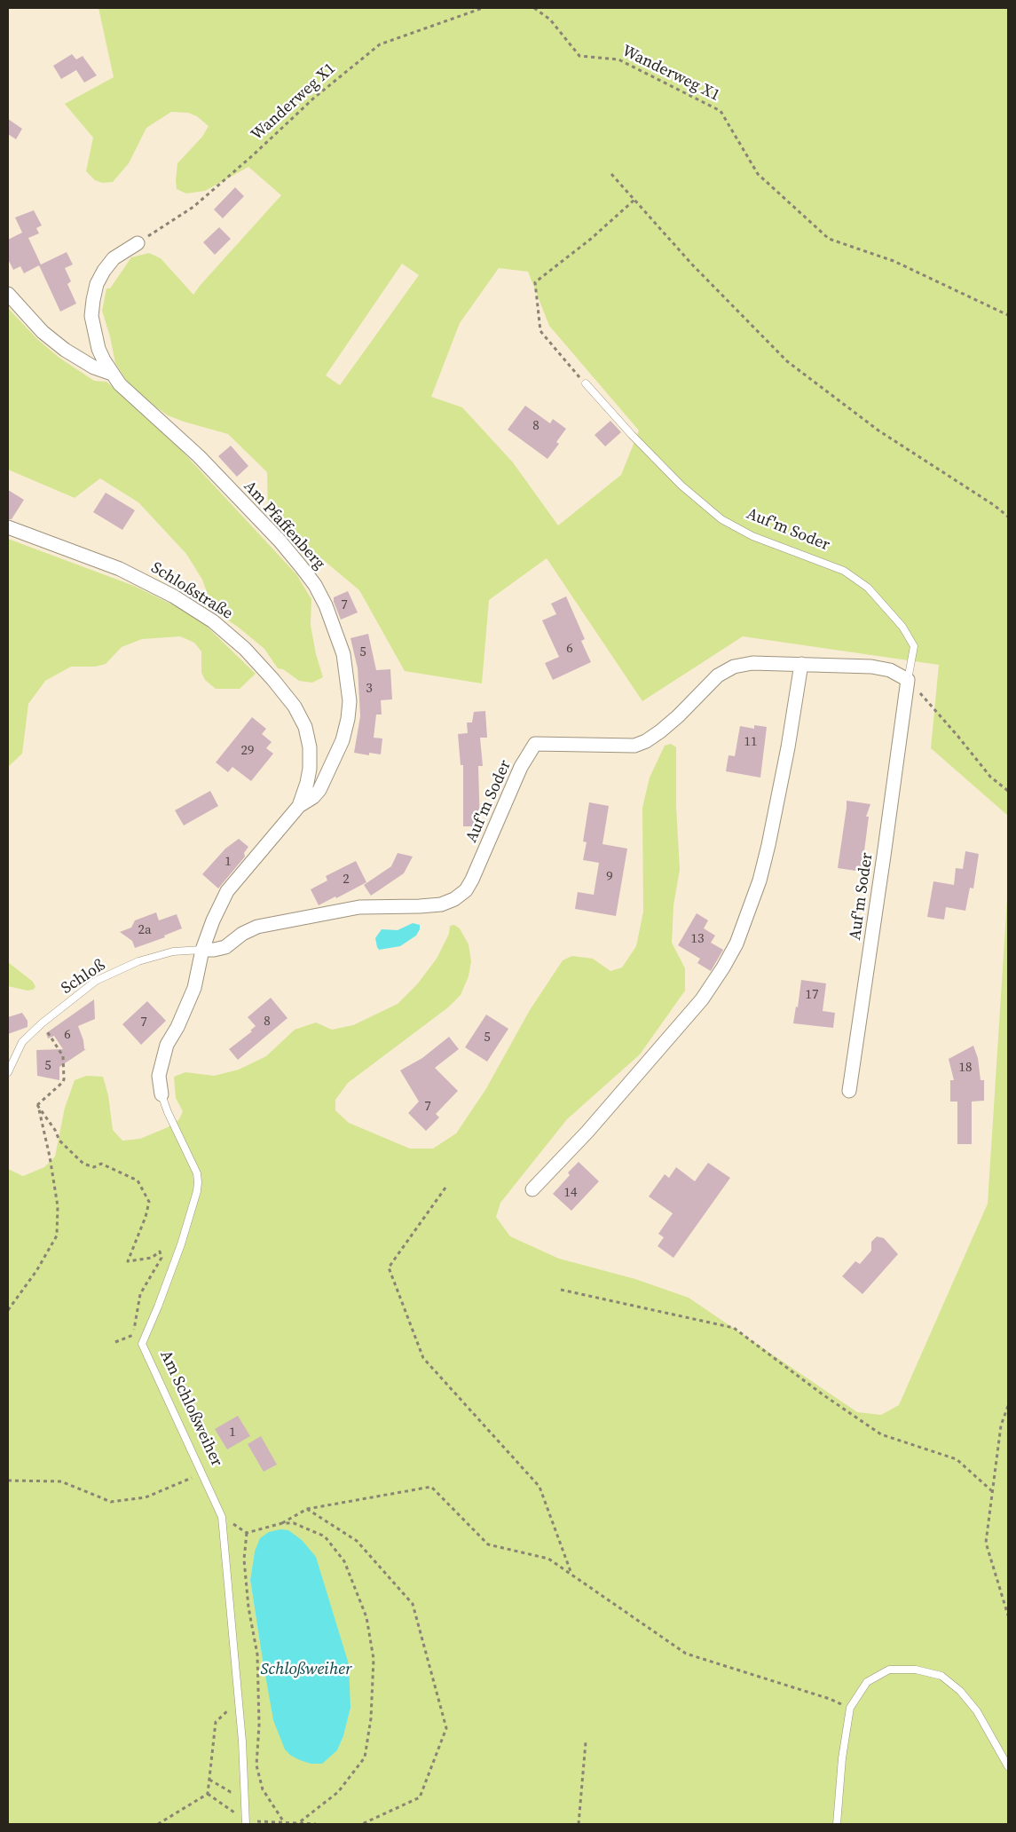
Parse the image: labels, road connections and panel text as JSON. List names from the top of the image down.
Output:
{
  "streets": {
    "street": [
      "Am Pfaffenberg",
      "Auf'm Soder",
      "Schloßstraße",
      "Am Schloßweiher"
    ],
    "lane": ["Schloß"],
    "path": ["Wanderweg X1"]
  },
  "crossings": [
    ["Wanderweg X1", "Am Pfaffenberg"],
    ["Am Pfaffenberg", "Schloßstraße"],
    ["Auf'm Soder", "Schloßstraße"],
    ["Auf'm Soder", "Schloß"],
    ["Auf'm Soder", "Am Schloßweiher"],
    ["Schloßstraße", "Schloß"],
    ["Schloßstraße", "Am Schloßweiher"],
    ["Schloß", "Am Schloßweiher"]
  ],
  "water": ["Schloßweiher"],
  "house_numbers": [
    "8",
    "7",
    "6",
    "5",
    "3",
    "11",
    "29",
    "1",
    "9",
    "2",
    "2a",
    "13",
    "17",
    "8",
    "7",
    "6",
    "5",
    "5",
    "18",
    "7",
    "14",
    "1"
  ]
}
